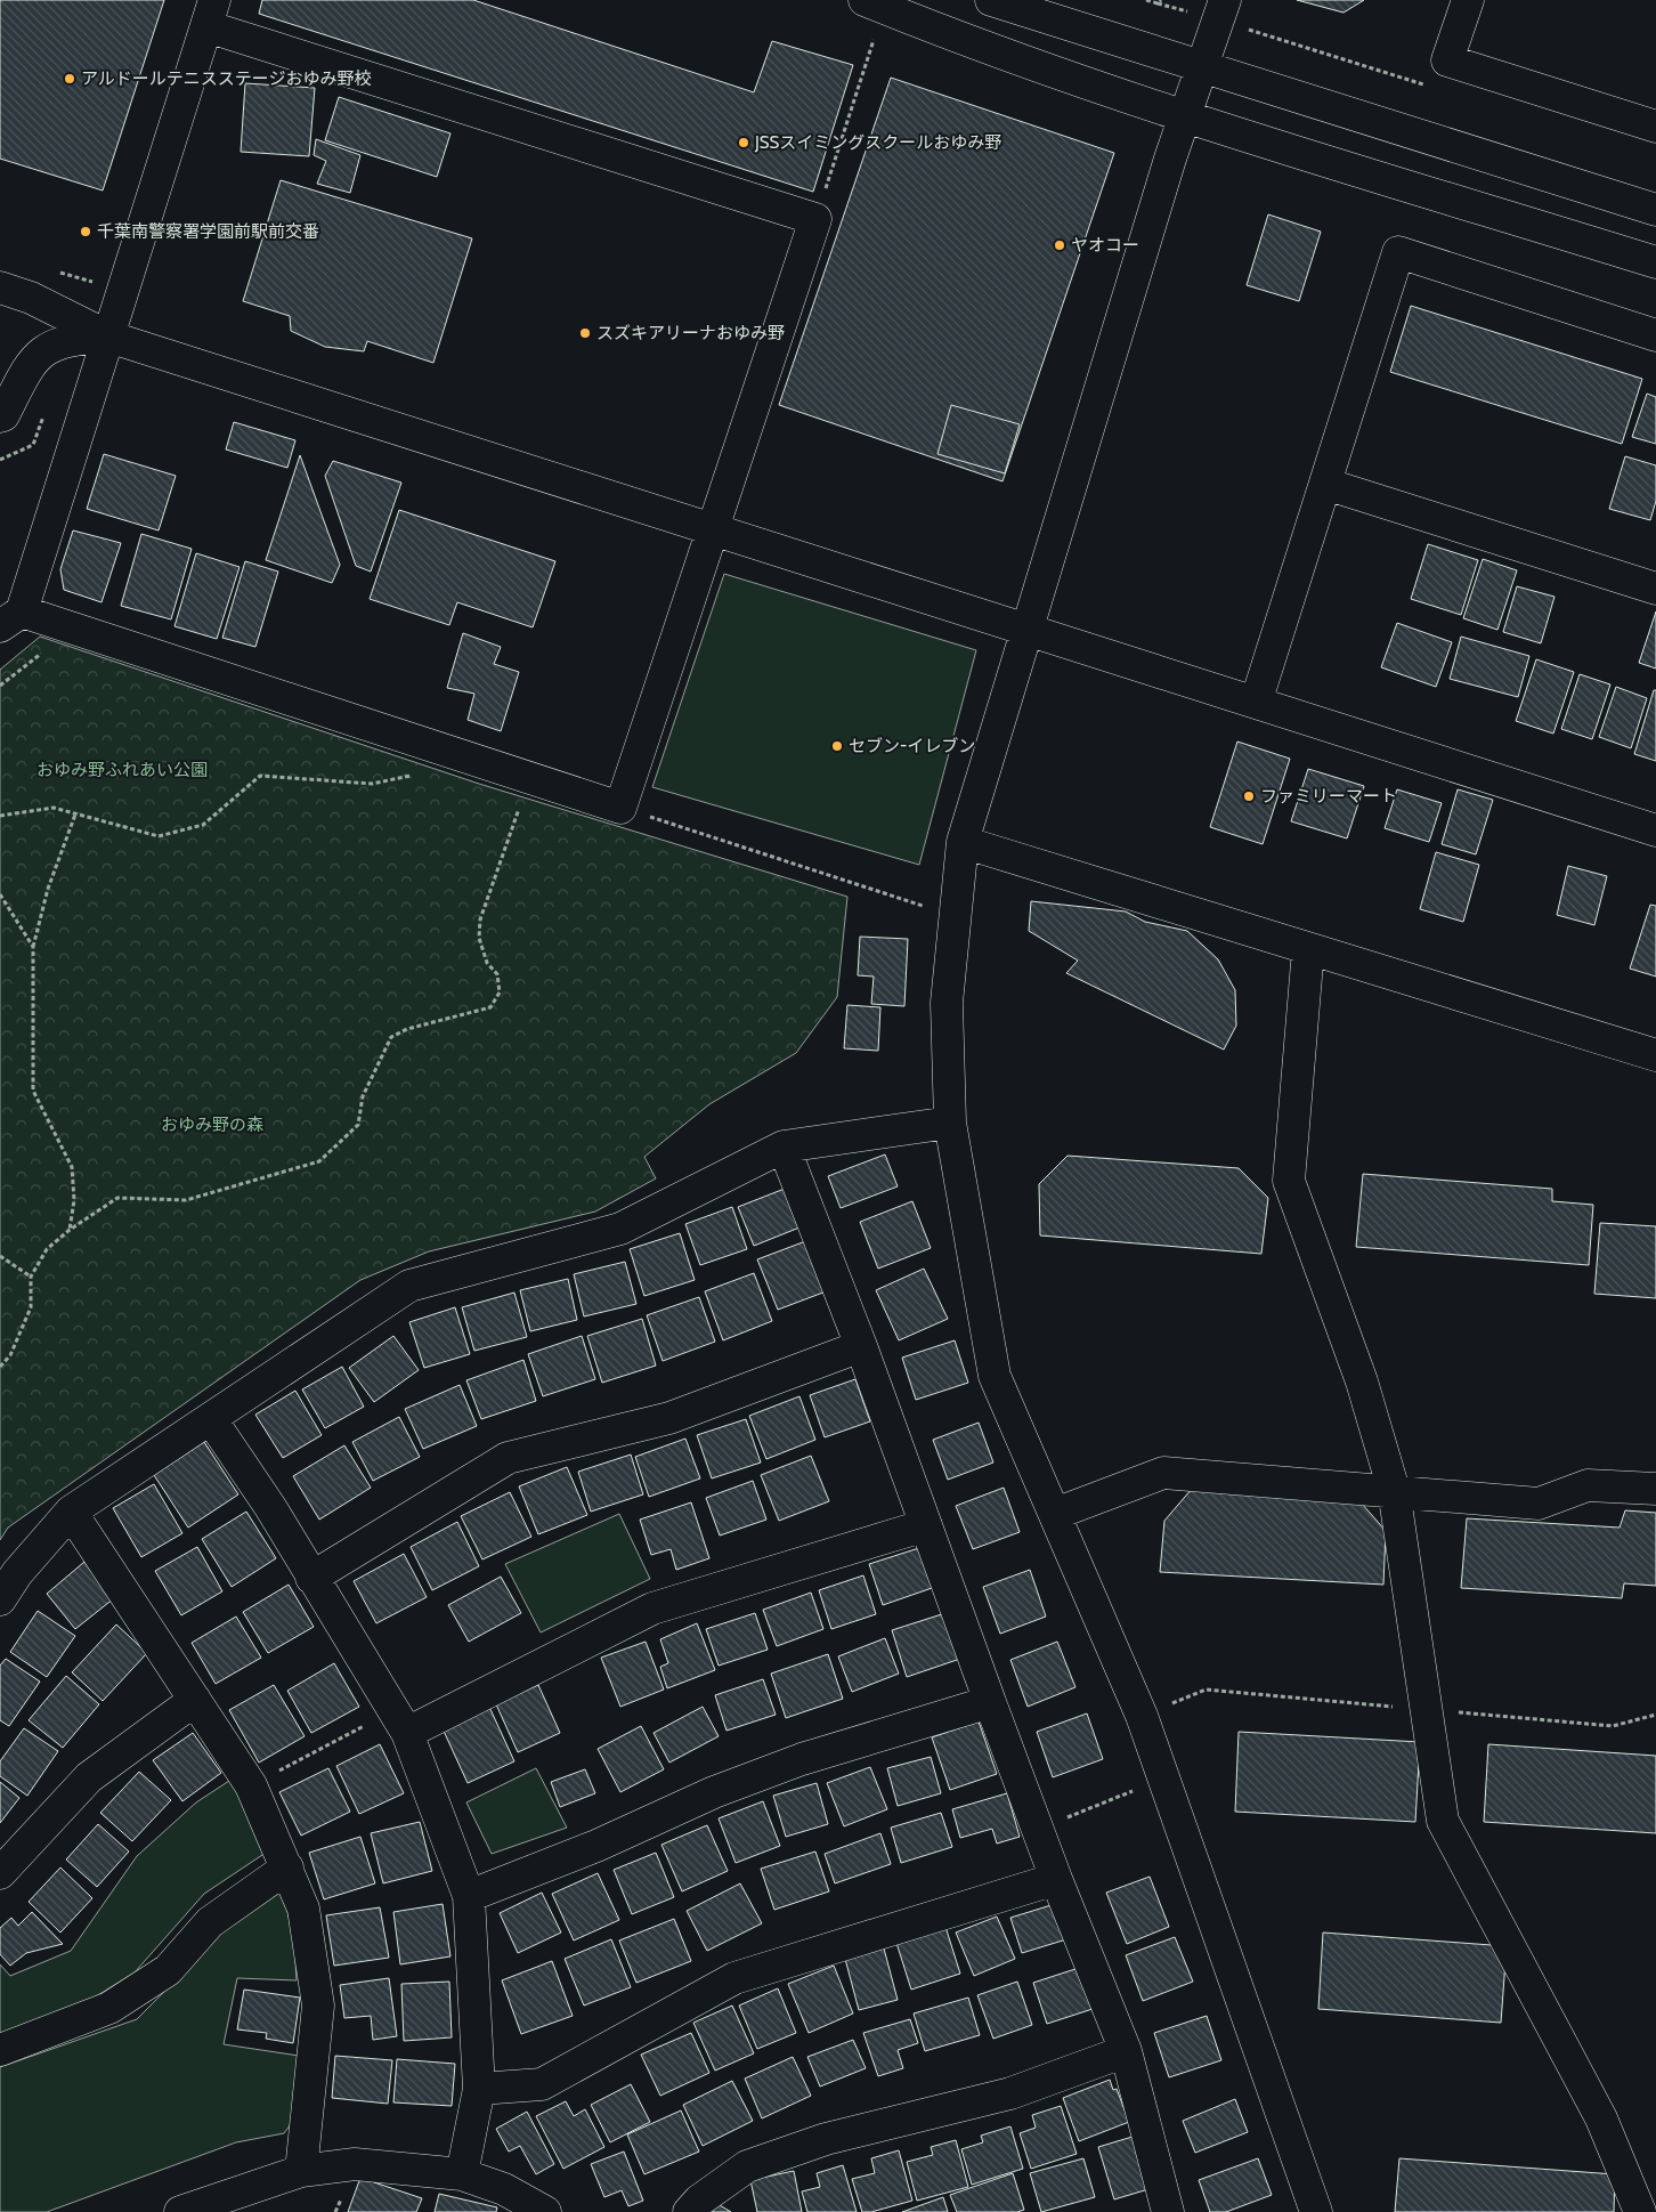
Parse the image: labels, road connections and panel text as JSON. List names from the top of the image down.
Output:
{
  "parks": ["おゆみ野ふれあい公園", "おゆみ野の森"],
  "places": [
    "アルドールテニスステージおゆみ野校",
    "JSSスイミングスクールおゆみ野",
    "千葉南警察署学園前駅前交番",
    "ヤオコー",
    "スズキアリーナおゆみ野",
    "セブン-イレブン",
    "ファミリーマート"
  ]
}
